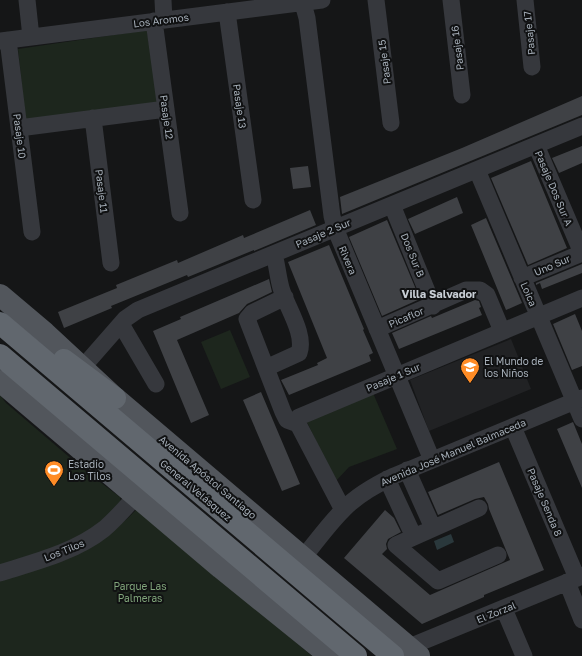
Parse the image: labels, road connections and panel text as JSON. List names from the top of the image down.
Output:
{
  "streets": {
    "highway": ["General Velásquez"],
    "main road": ["Avenida Apóstol Santiago"],
    "street": [
      "Los Aromos",
      "Pasaje 17",
      "Pasaje 16",
      "Pasaje 15",
      "Pasaje 13",
      "Pasaje 12",
      "Pasaje 10",
      "Pasaje Dos Sur A",
      "Pasaje 11",
      "Pasaje 2 Sur",
      "Dos Sur B",
      "Rivera",
      "Uno Sur",
      "Loica",
      "Picaflor",
      "Pasaje 1 Sur",
      "Avenida José Manuel Balmaceda",
      "Pasaje Senda 8",
      "Los Tilos",
      "El Zorzal"
    ]
  },
  "crossings": [
    ["Los Aromos", "Pasaje 13"],
    ["Los Aromos", "Pasaje 12"],
    ["Los Aromos", "Pasaje 10"],
    ["Los Aromos", "Rivera"],
    ["Pasaje Dos Sur A", "Pasaje 2 Sur"],
    ["Pasaje Dos Sur A", "Uno Sur"],
    ["Pasaje 2 Sur", "Dos Sur B"],
    ["Pasaje 2 Sur", "Rivera"],
    ["Pasaje 2 Sur", "Loica"],
    ["Pasaje 2 Sur", "Avenida Apóstol Santiago"],
    ["Dos Sur B", "Picaflor"],
    ["Rivera", "Picaflor"],
    ["Rivera", "Pasaje 1 Sur"],
    ["Rivera", "Avenida José Manuel Balmaceda"],
    ["Uno Sur", "Loica"],
    ["Loica", "Pasaje 1 Sur"],
    ["Loica", "Avenida José Manuel Balmaceda"],
    ["Picaflor", "Pasaje 1 Sur"],
    ["Avenida José Manuel Balmaceda", "Avenida Apóstol Santiago"],
    ["Avenida José Manuel Balmaceda", "Pasaje Senda 8"],
    ["Avenida Apóstol Santiago", "General Velásquez"],
    ["Avenida Apóstol Santiago", "El Zorzal"],
    ["General Velásquez", "El Zorzal"],
    ["Pasaje Senda 8", "El Zorzal"]
  ],
  "districts": ["Villa Salvador"],
  "parks": ["Parque Las Palmeras"],
  "places": {
    "school or university": ["El Mundo de los Niños"],
    "sports": ["Estadio Los Tilos"]
  }
}
